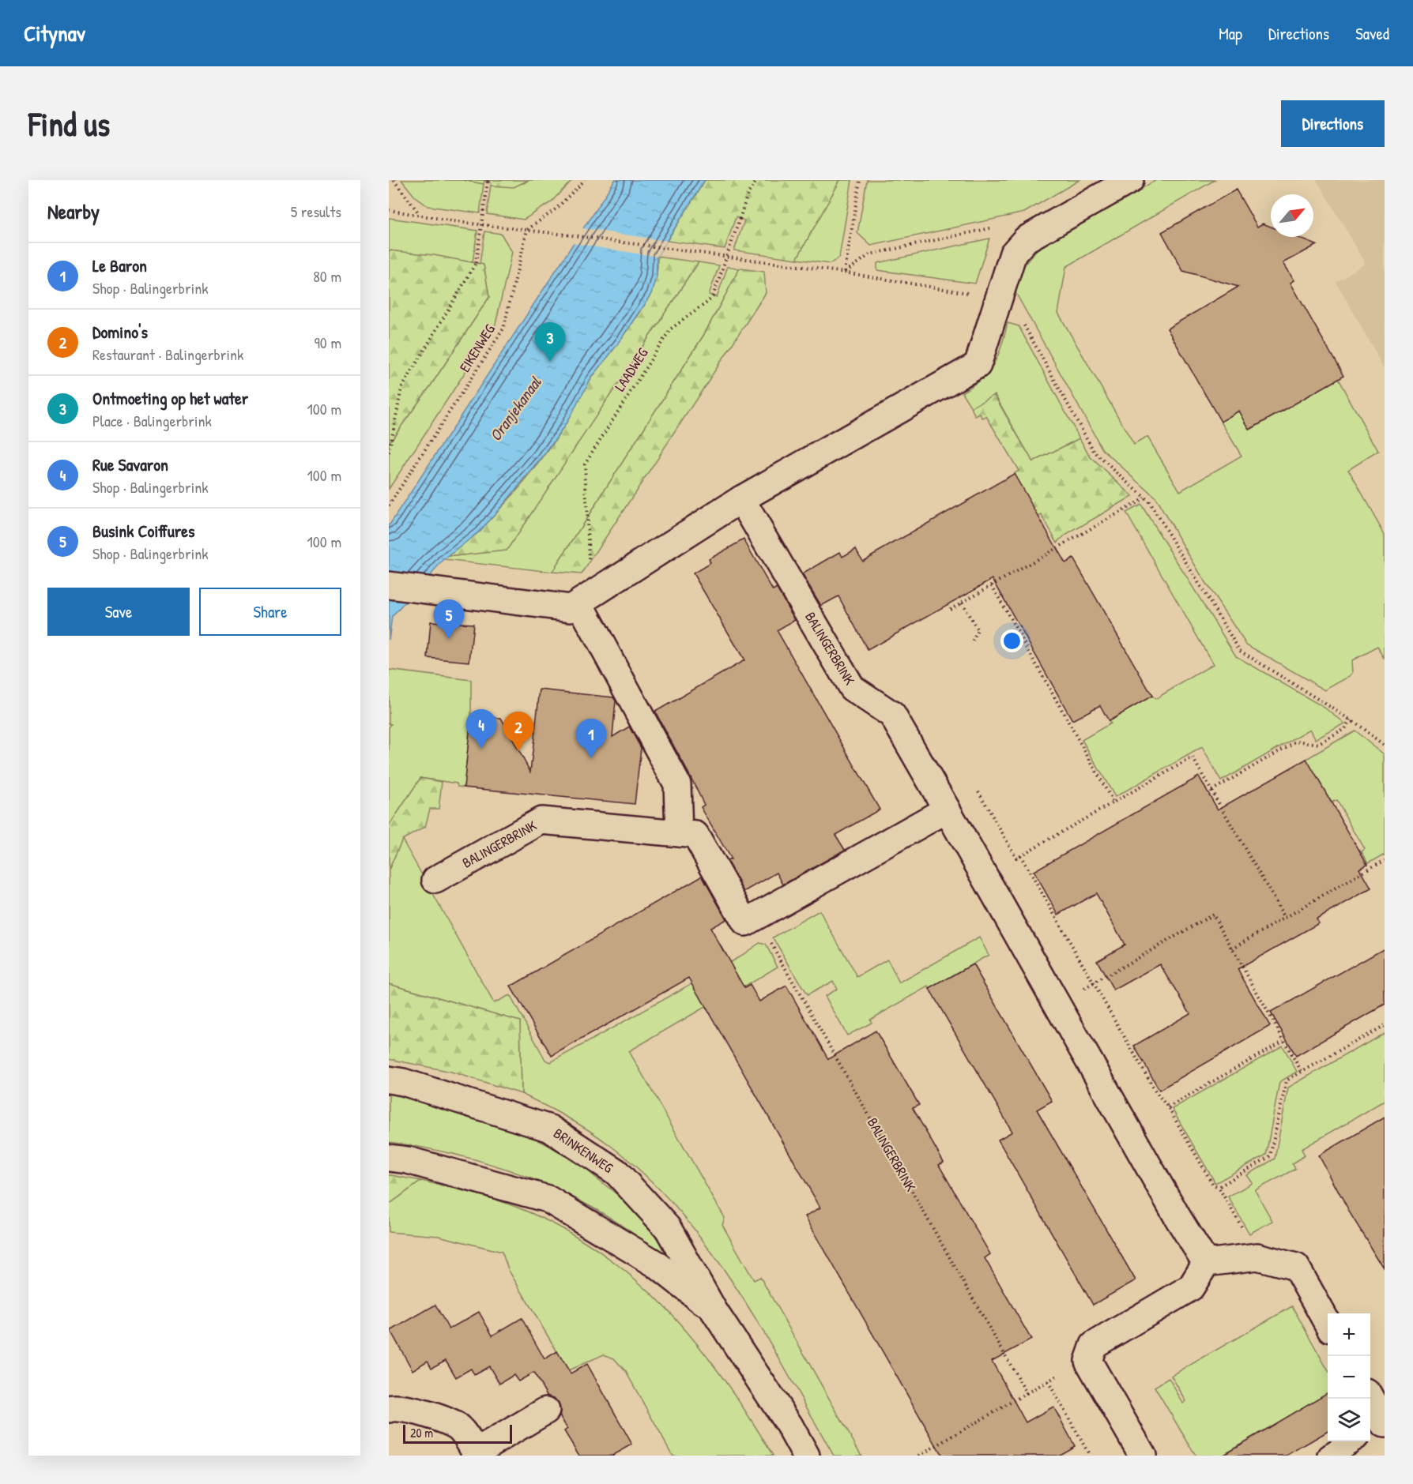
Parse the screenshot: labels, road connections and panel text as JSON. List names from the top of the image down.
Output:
{
  "streets": {
    "street": ["BALINGERBRINK", "BRINKENWEG"],
    "path": ["EIKENWEG", "LAADWEG"]
  },
  "water": ["Oranjekanaal"],
  "scale_bar": "20 m",
  "north": "top right",
  "page": {
    "header": "Citynav",
    "nav": ["Map", "Directions", "Saved"],
    "buttons": [
      "Directions",
      ["Save", "Share"]
    ],
    "title": "Find us",
    "heading": ["Nearby", "5 results"],
    "list": [
      {
        "mark": "1",
        "name": "Le Baron",
        "note": "Shop · Balingerbrink",
        "value": "80 m"
      },
      {
        "mark": "2",
        "name": "Domino's",
        "note": "Restaurant · Balingerbrink",
        "value": "90 m"
      },
      {
        "mark": "3",
        "name": "Ontmoeting op het water",
        "note": "Place · Balingerbrink",
        "value": "100 m"
      },
      {
        "mark": "4",
        "name": "Rue Savaron",
        "note": "Shop · Balingerbrink",
        "value": "100 m"
      },
      {
        "mark": "5",
        "name": "Busink Coiffures",
        "note": "Shop · Balingerbrink",
        "value": "100 m"
      }
    ],
    "pins": [
      "3",
      "5",
      "4",
      "2",
      "1"
    ],
    "map_buttons": ["+", "−"],
    "scale": "20 m"
  }
}
